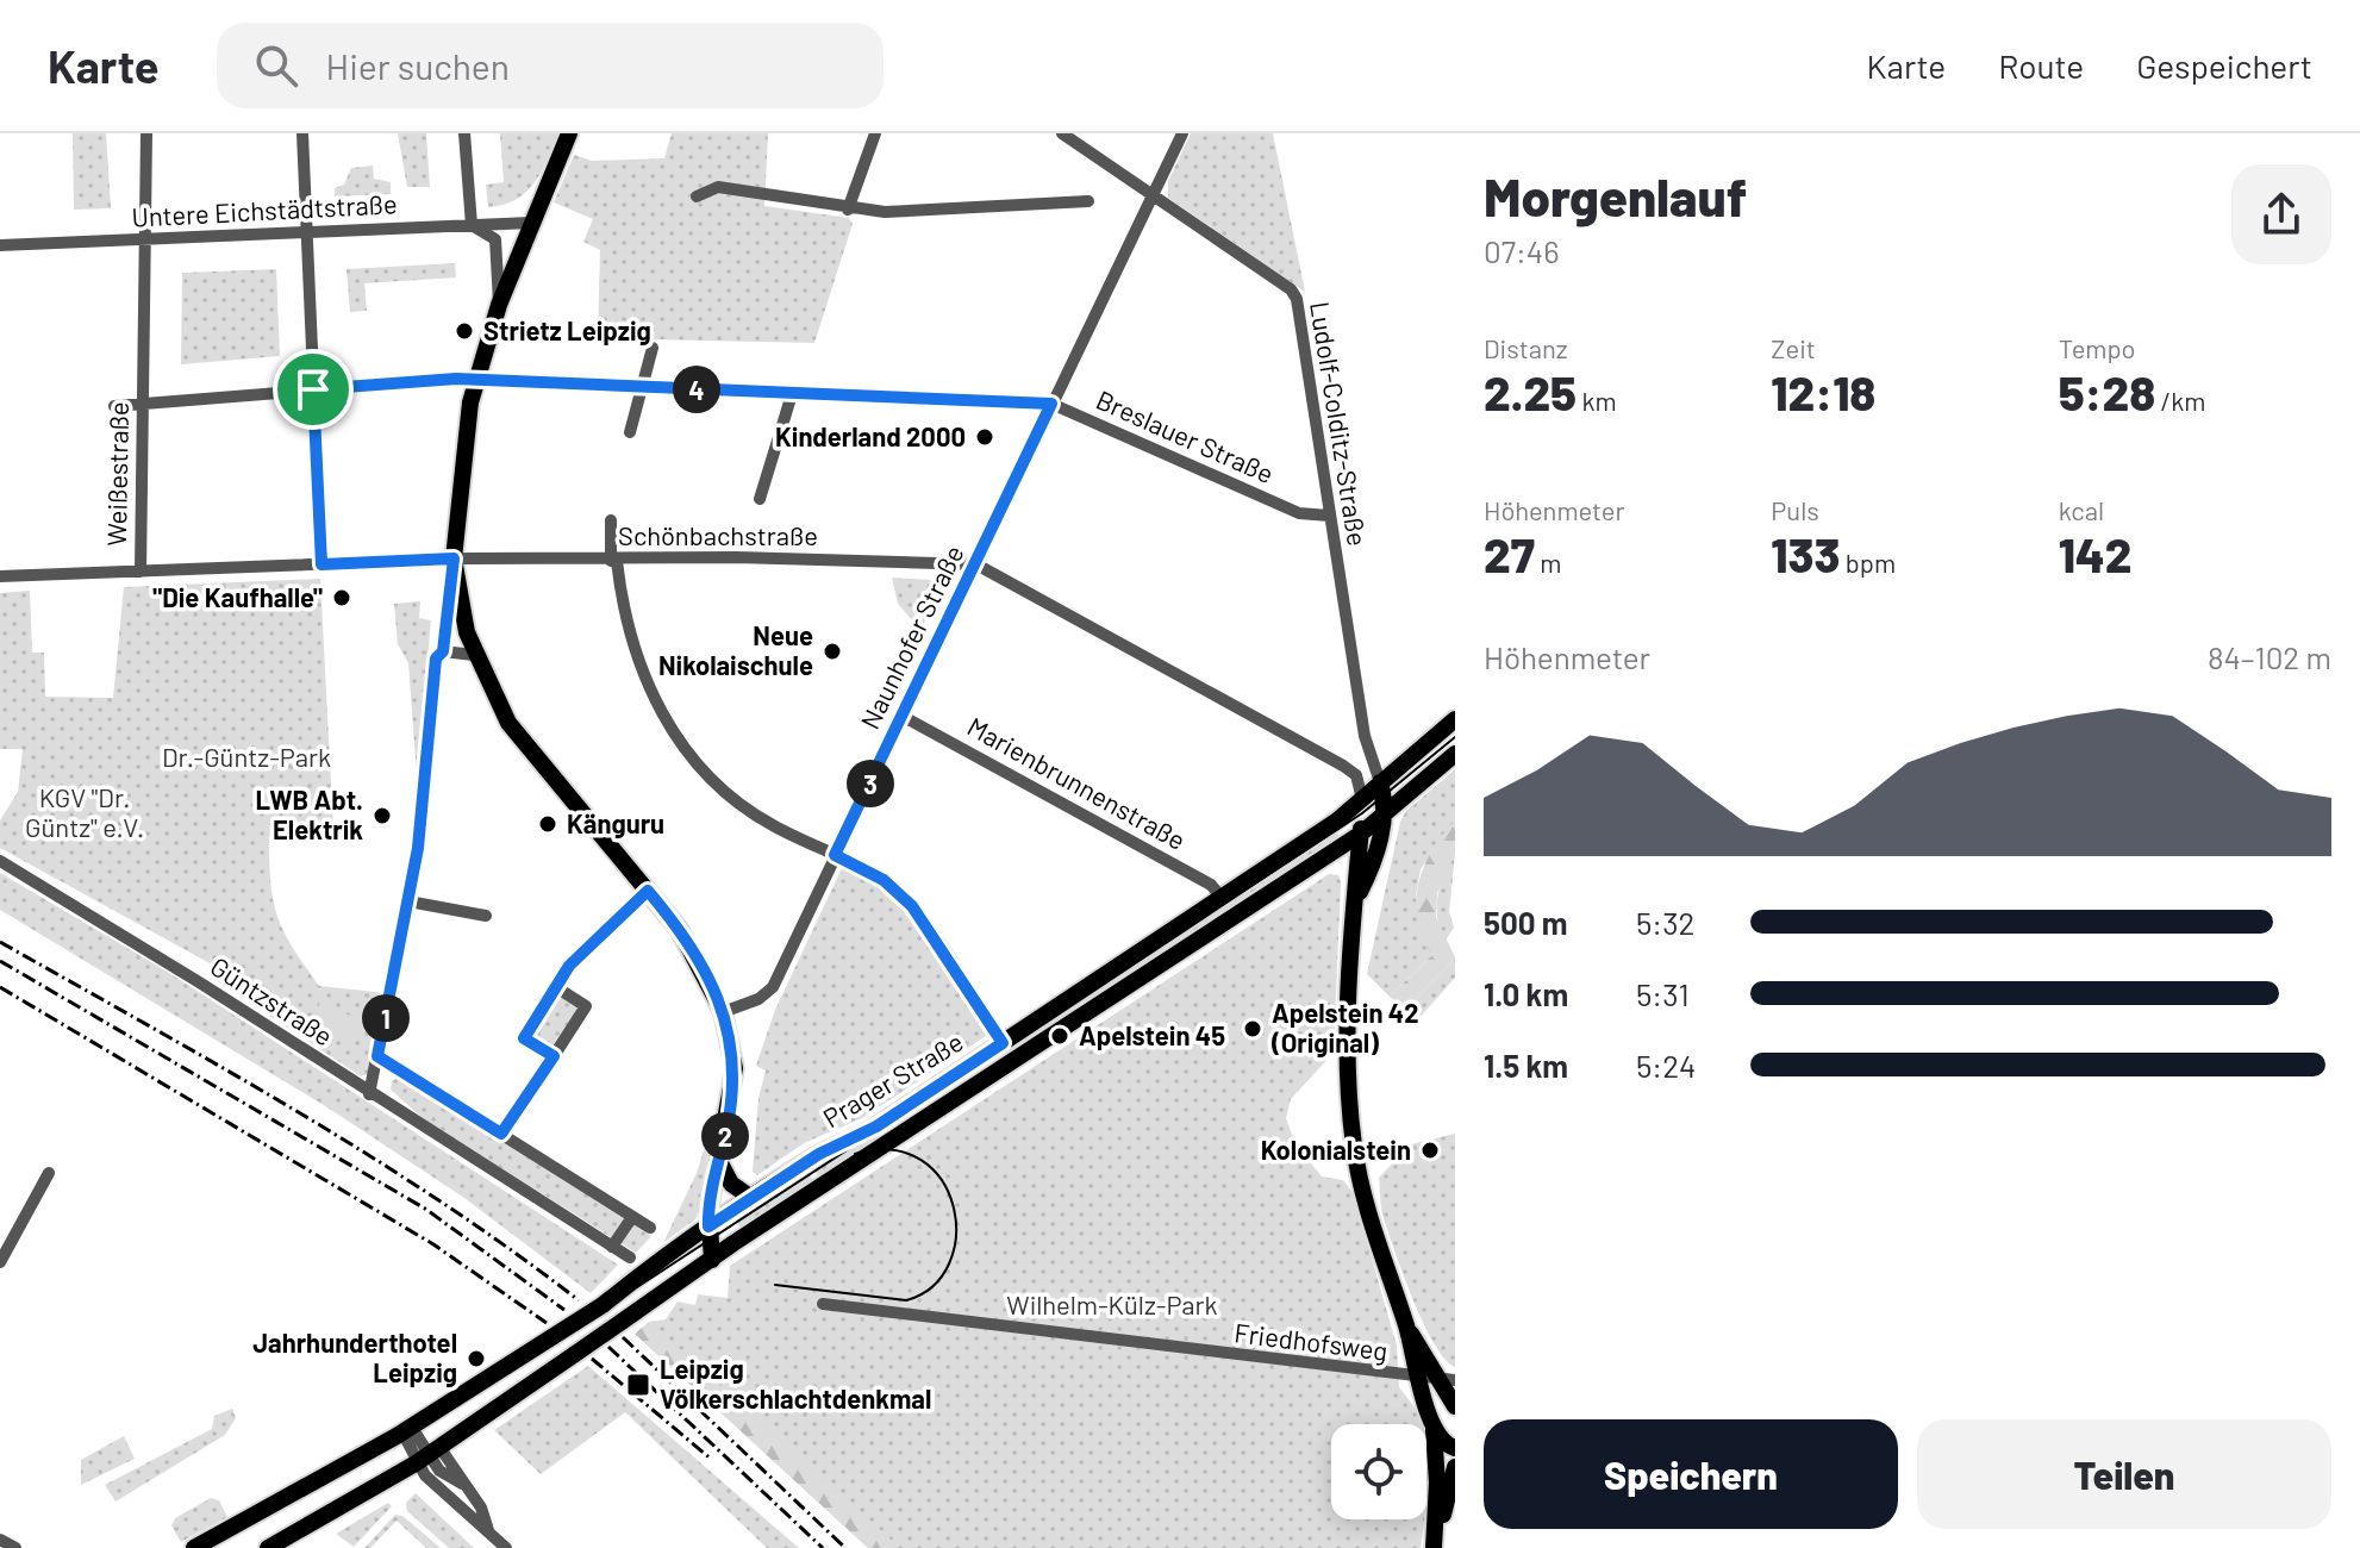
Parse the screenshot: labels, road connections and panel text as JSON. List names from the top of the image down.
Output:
{
  "streets": {
    "main road": ["Prager Straße"],
    "street": [
      "Untere Eichstädtstraße",
      "Ludolf-Colditz-Straße",
      "Breslauer Straße",
      "Weißestraße",
      "Schönbachstraße",
      "Naunhofer Straße",
      "Marienbrunnenstraße",
      "Güntzstraße",
      "Friedhofsweg"
    ]
  },
  "crossings": [
    ["Untere Eichstädtstraße", "Weißestraße"],
    ["Ludolf-Colditz-Straße", "Breslauer Straße"],
    ["Ludolf-Colditz-Straße", "Naunhofer Straße"],
    ["Ludolf-Colditz-Straße", "Prager Straße"],
    ["Breslauer Straße", "Weißestraße"],
    ["Breslauer Straße", "Naunhofer Straße"],
    ["Weißestraße", "Schönbachstraße"],
    ["Schönbachstraße", "Naunhofer Straße"],
    ["Schönbachstraße", "Prager Straße"],
    ["Naunhofer Straße", "Marienbrunnenstraße"],
    ["Marienbrunnenstraße", "Prager Straße"]
  ],
  "parks": ["Dr.-Güntz-Park", "KGV \"Dr. Güntz\" e.V.", "Wilhelm-Külz-Park"],
  "places": {
    "other": [
      "Strietz Leipzig",
      "Kinderland 2000",
      "\"Die Kaufhalle\"",
      "Neue Nikolaischule",
      "LWB Abt. Elektrik",
      "Känguru",
      "Apelstein 42 (Original)",
      "Apelstein 45",
      "Kolonialstein",
      "Jahrhunderthotel Leipzig"
    ],
    "transit": ["Leipzig Völkerschlachtdenkmal"]
  },
  "page": {
    "header": "Karte",
    "search": "Hier suchen",
    "nav": ["Karte", "Route", "Gespeichert"],
    "heading": ["Morgenlauf", "07:46"],
    "stats": [
      ["Distanz", "2.25 km"],
      ["Zeit", "12:18"],
      ["Tempo", "5:28 /km"],
      ["Höhenmeter", "27 m"],
      ["Puls", "133 bpm"],
      ["kcal", "142"]
    ],
    "pins": [
      "4",
      "3",
      "1",
      "2"
    ],
    "chart": ["Höhenmeter", "84–102 m"],
    "list": [
      {
        "name": "500 m",
        "note": "5:32"
      },
      {
        "name": "1.0 km",
        "note": "5:31"
      },
      {
        "name": "1.5 km",
        "note": "5:24"
      }
    ],
    "buttons": ["Speichern", "Teilen"]
  }
}
